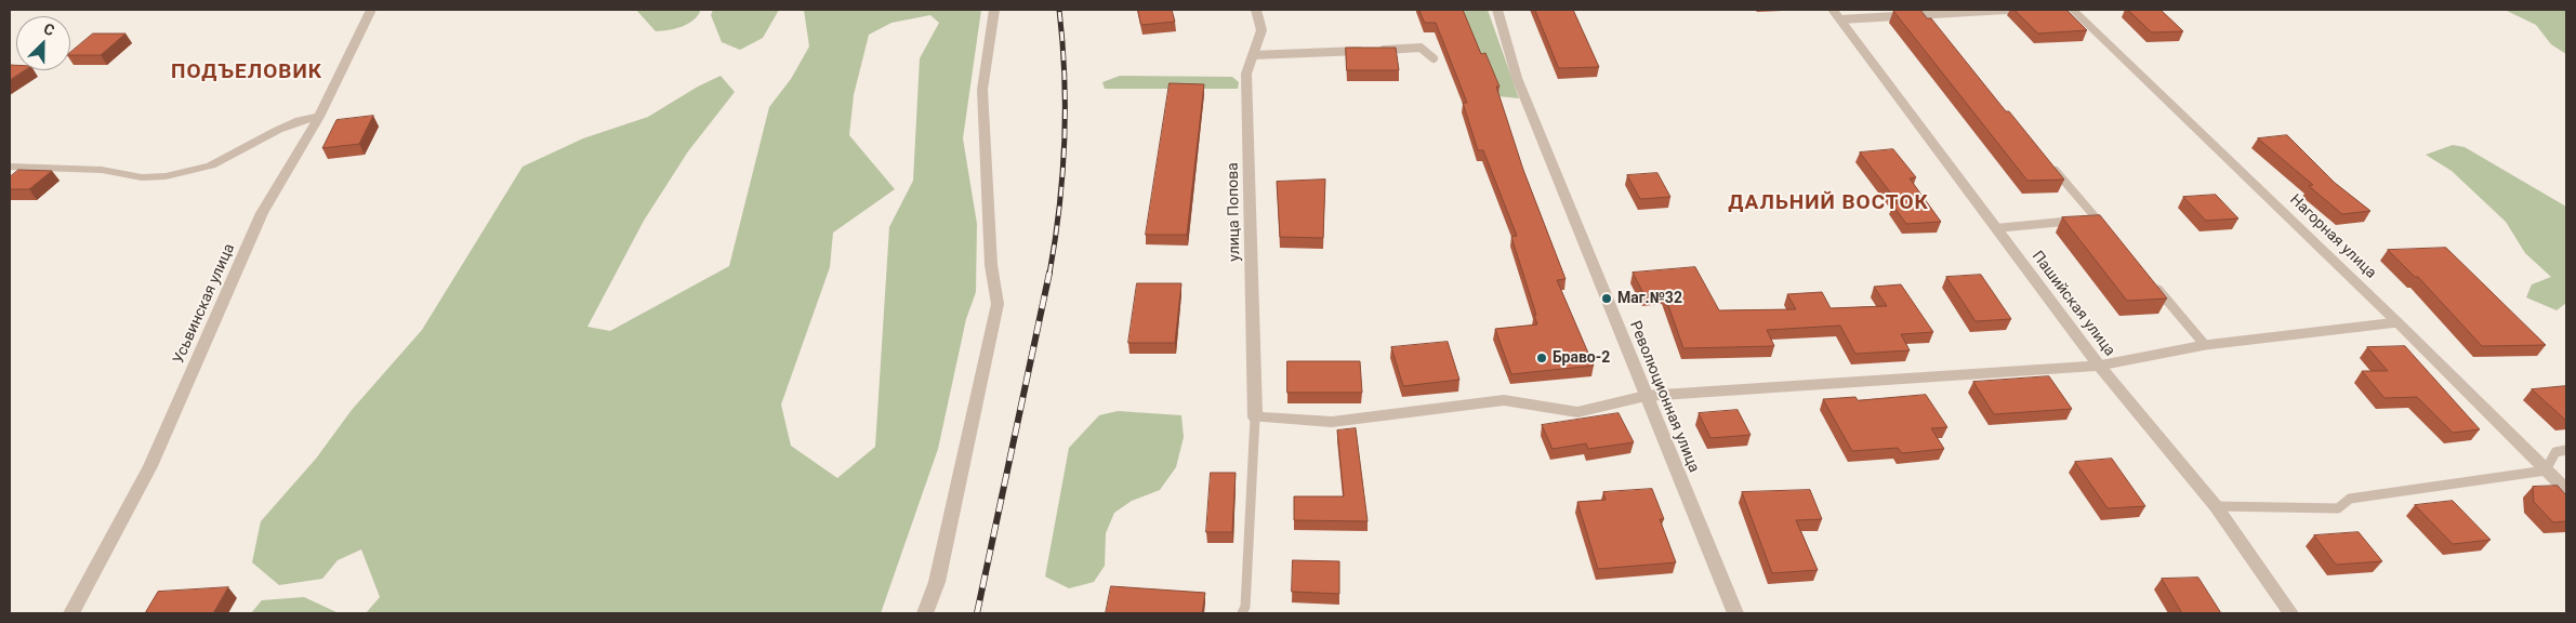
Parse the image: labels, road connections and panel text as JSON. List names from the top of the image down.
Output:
{
  "streets": {
    "street": [
      "улица Попова",
      "Нагорная улица",
      "Усьвинская улица",
      "Пашийская улица",
      "Революционная улица"
    ]
  },
  "districts": ["ПОДЪЕЛОВИК", "ДАЛЬНИЙ ВОСТОК"],
  "places": ["Маг.№32", "Браво-2"],
  "north": "top right"
}
